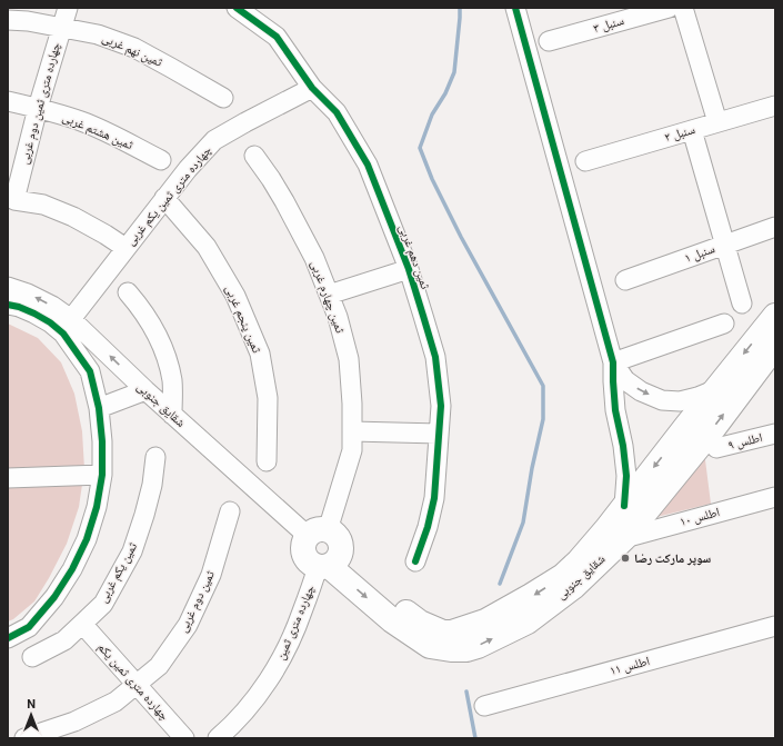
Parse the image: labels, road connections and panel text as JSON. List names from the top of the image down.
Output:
{
  "streets": {
    "main road": ["شقایق جنوبی"],
    "street": [
      "سنبل ۳",
      "ثمین نهم غربی",
      "چهارده متری ثمین دوم غربی",
      "ثمین هشتم غربی",
      "سنبل ۲",
      "چهارده متری ثمین یکم غربی",
      "سنبل ۱",
      "ثمین دهم غربی",
      "ثمین چهارم غربی",
      "ثمین پنجم غربی",
      "اطلس ۹",
      "اطلس ۱۰",
      "ثمین یکم غربی",
      "ثمین دوم غربی",
      "چهارده متری ثمین",
      "اطلس ۱۱",
      "چهارده متری ثمین یکم"
    ]
  },
  "crossings": [
    ["ثمین نهم غربی", "چهارده متری ثمین دوم غربی"],
    ["چهارده متری ثمین دوم غربی", "ثمین هشتم غربی"],
    ["چهارده متری ثمین دوم غربی", "چهارده متری ثمین یکم غربی"],
    ["چهارده متری ثمین یکم غربی", "ثمین دهم غربی"],
    ["چهارده متری ثمین یکم غربی", "ثمین پنجم غربی"],
    ["چهارده متری ثمین یکم غربی", "شقایق جنوبی"],
    ["ثمین چهارم غربی", "شقایق جنوبی"],
    ["ثمین چهارم غربی", "چهارده متری ثمین"],
    ["شقایق جنوبی", "اطلس ۱۰"],
    ["شقایق جنوبی", "چهارده متری ثمین"],
    ["ثمین یکم غربی", "چهارده متری ثمین یکم"],
    ["ثمین دوم غربی", "چهارده متری ثمین یکم"]
  ],
  "places": ["سوپر مارکت رضا"],
  "north": "top"
}
